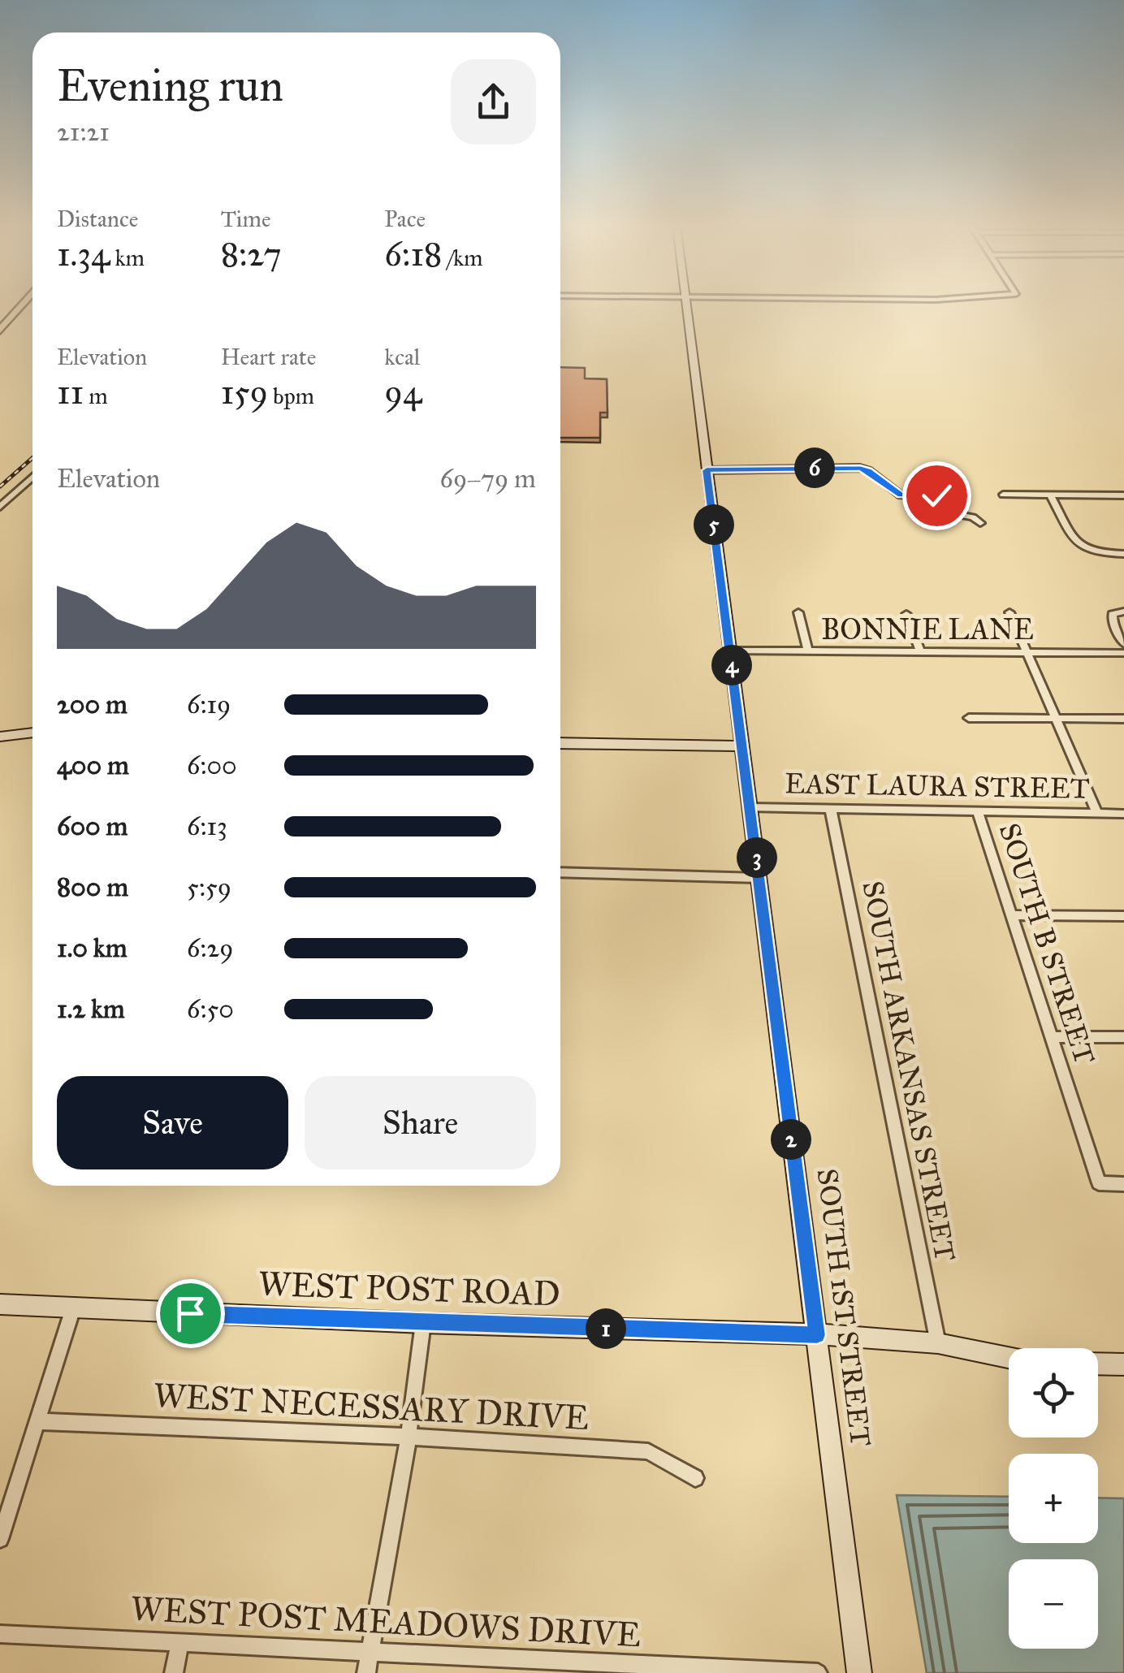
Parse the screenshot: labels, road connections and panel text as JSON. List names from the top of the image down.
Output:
{
  "streets": {
    "main road": ["WEST POST ROAD", "SOUTH 1ST STREET"],
    "street": [
      "BONNIE LANE",
      "EAST LAURA STREET",
      "SOUTH B STREET",
      "SOUTH ARKANSAS STREET",
      "WEST NECESSARY DRIVE",
      "WEST POST MEADOWS DRIVE"
    ]
  },
  "crossings": [
    ["BONNIE LANE", "SOUTH 1ST STREET"],
    ["EAST LAURA STREET", "SOUTH B STREET"],
    ["EAST LAURA STREET", "SOUTH ARKANSAS STREET"],
    ["EAST LAURA STREET", "SOUTH 1ST STREET"],
    ["SOUTH ARKANSAS STREET", "WEST POST ROAD"],
    ["WEST POST ROAD", "SOUTH 1ST STREET"]
  ],
  "page": {
    "heading": ["Evening run", "21:21"],
    "stats": [
      ["Distance", "1.34 km"],
      ["Time", "8:27"],
      ["Pace", "6:18 /km"],
      ["Elevation", "11 m"],
      ["Heart rate", "159 bpm"],
      ["kcal", "94"]
    ],
    "chart": ["Elevation", "69–79 m"],
    "pins": [
      "6",
      "5",
      "4",
      "3",
      "2",
      "1"
    ],
    "list": [
      {
        "name": "200 m",
        "note": "6:19"
      },
      {
        "name": "400 m",
        "note": "6:00"
      },
      {
        "name": "600 m",
        "note": "6:13"
      },
      {
        "name": "800 m",
        "note": "5:59"
      },
      {
        "name": "1.0 km",
        "note": "6:29"
      },
      {
        "name": "1.2 km",
        "note": "6:50"
      }
    ],
    "buttons": ["Save", "Share"],
    "map_buttons": ["+", "−"]
  }
}
